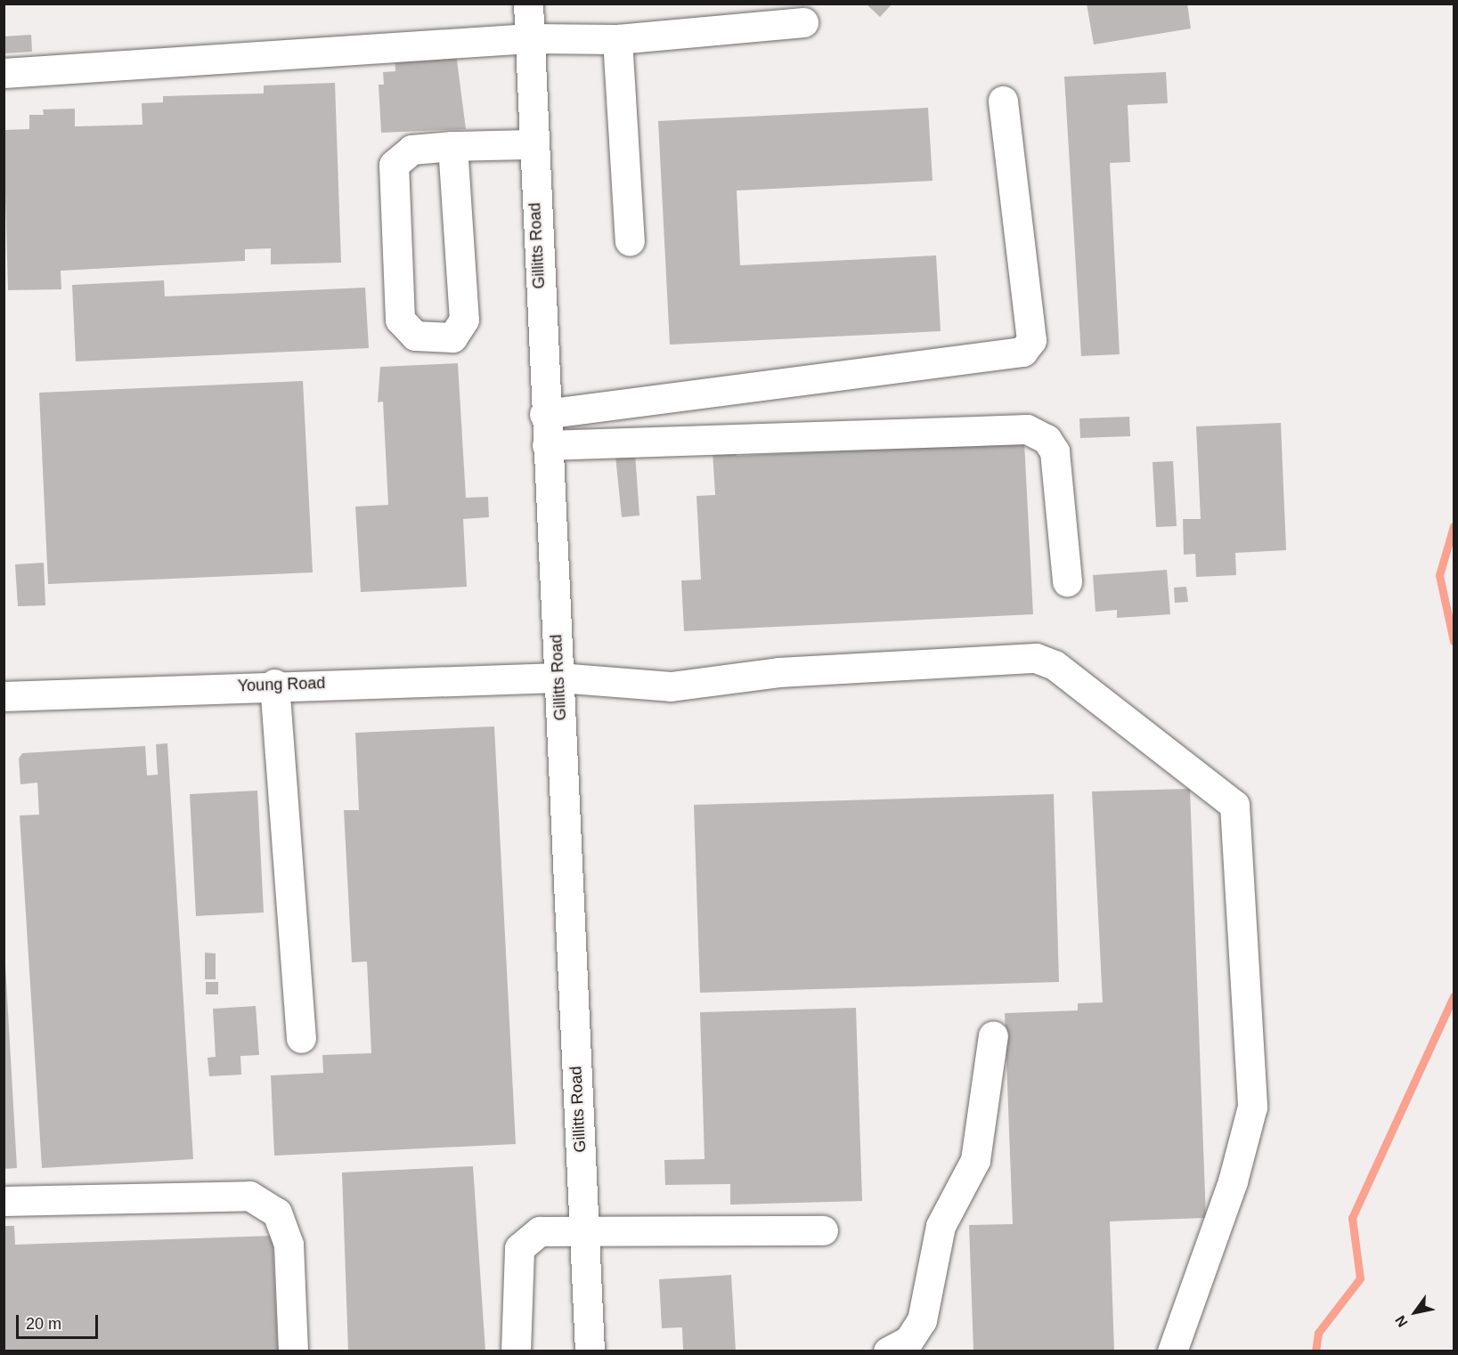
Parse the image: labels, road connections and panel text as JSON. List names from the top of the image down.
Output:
{
  "streets": {
    "lane": ["Gillitts Road", "Young Road"]
  },
  "crossings": [
    ["Gillitts Road", "Young Road"]
  ],
  "scale_bar": "20 m",
  "north": "bottom left"
}
